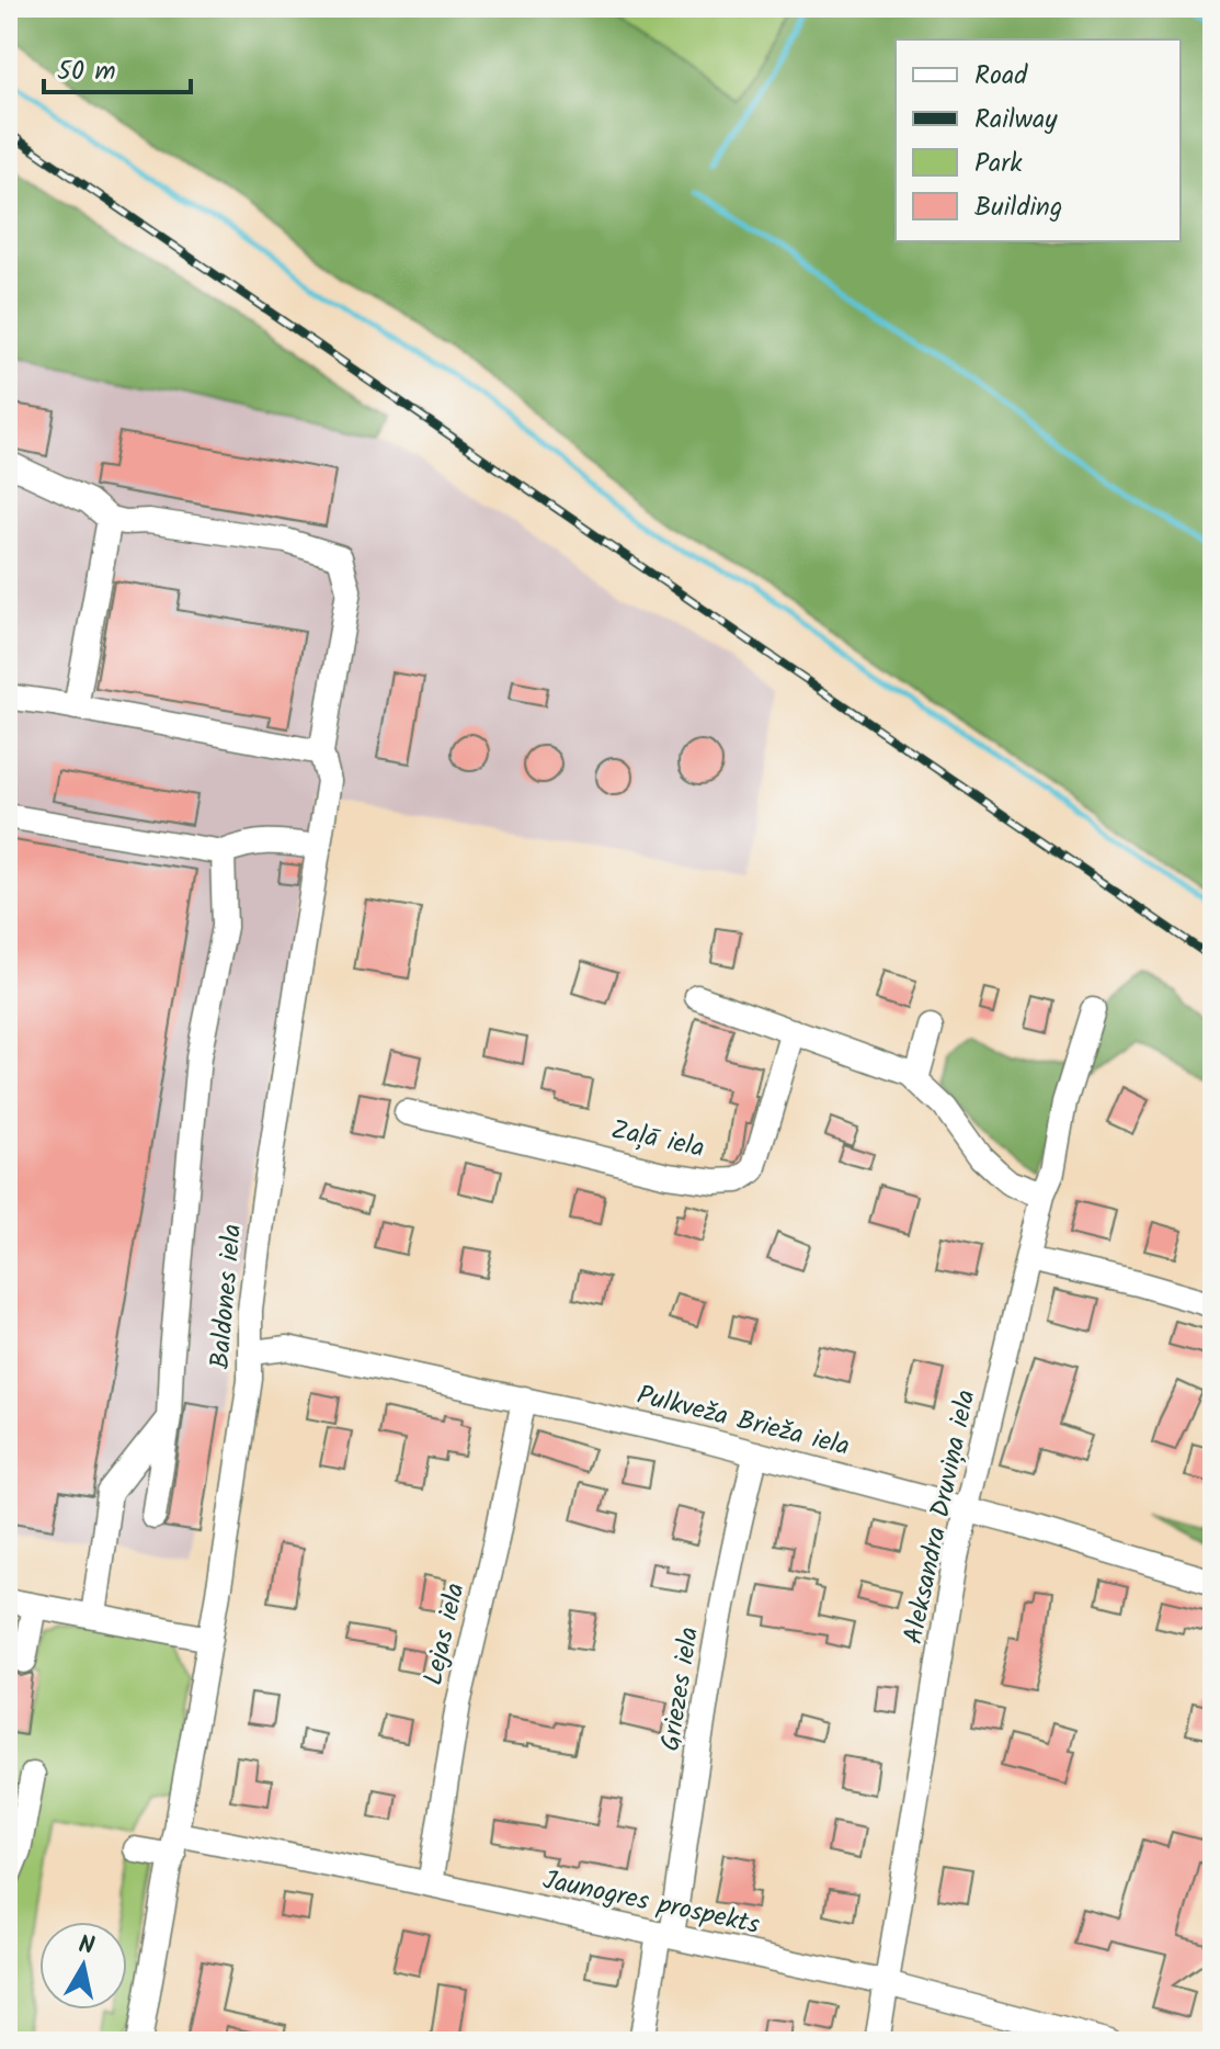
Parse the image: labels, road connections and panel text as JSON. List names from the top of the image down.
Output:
{
  "streets": {
    "street": [
      "Zaļā iela",
      "Baldones iela",
      "Pulkveža Brieža iela",
      "Aleksandra Druviņa iela",
      "Lejas iela",
      "Griezes iela",
      "Jaunogres prospekts"
    ]
  },
  "crossings": [
    ["Baldones iela", "Pulkveža Brieža iela"],
    ["Baldones iela", "Jaunogres prospekts"],
    ["Pulkveža Brieža iela", "Aleksandra Druviņa iela"],
    ["Pulkveža Brieža iela", "Lejas iela"],
    ["Pulkveža Brieža iela", "Griezes iela"],
    ["Aleksandra Druviņa iela", "Jaunogres prospekts"],
    ["Lejas iela", "Jaunogres prospekts"],
    ["Griezes iela", "Jaunogres prospekts"]
  ],
  "legend": [
    "Road",
    "Railway",
    "Park",
    "Building"
  ],
  "scale_bar": "50 m",
  "north": "top"
}
